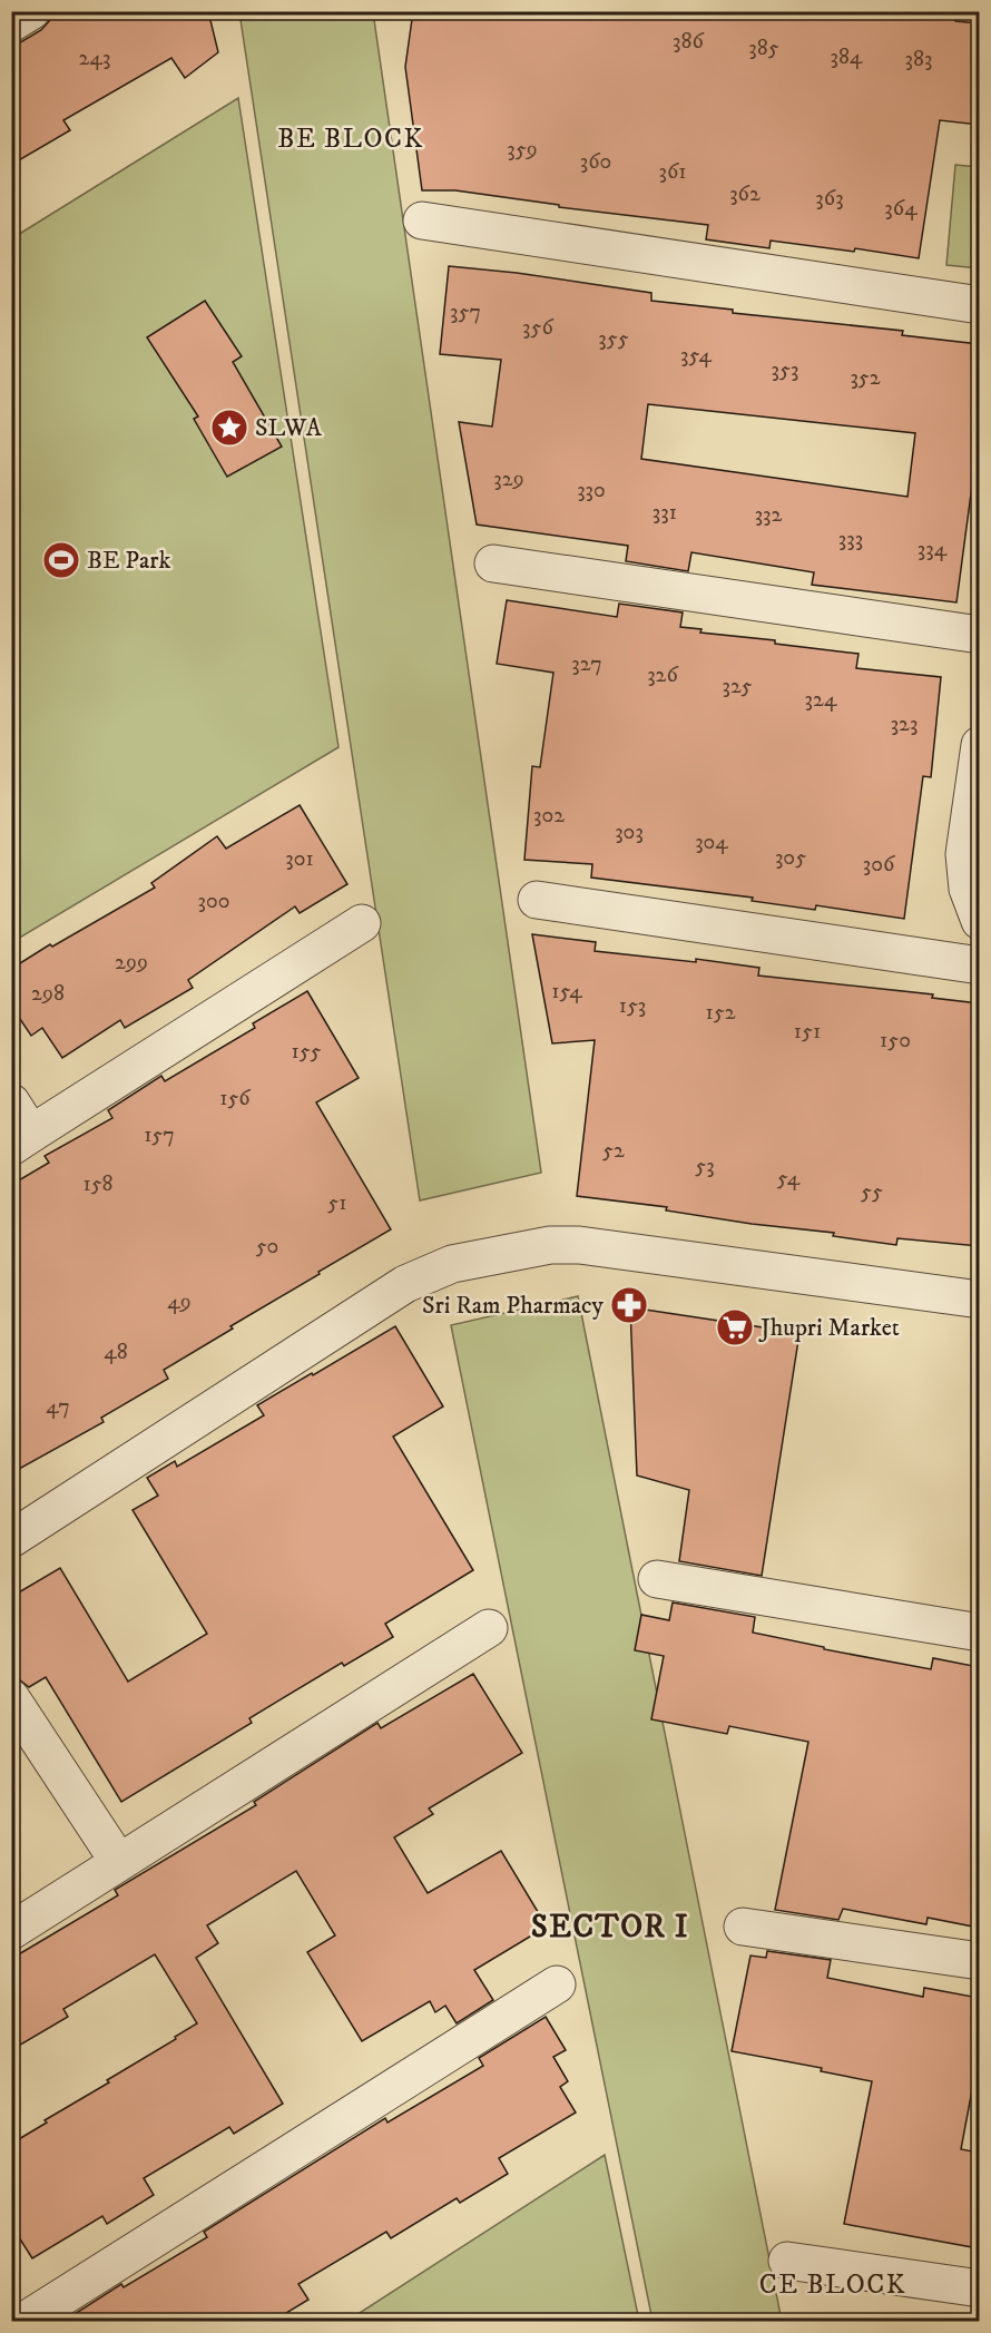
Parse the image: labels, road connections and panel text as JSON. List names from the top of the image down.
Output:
{
  "districts": ["BE BLOCK", "SECTOR I", "CE BLOCK"],
  "places": {
    "place": ["SLWA"],
    "sports": ["BE Park"],
    "pharmacy": ["Sri Ram Pharmacy"],
    "supermarket": ["Jhupri Market"]
  },
  "house_numbers": [
    "386",
    "385",
    "384",
    "243",
    "383",
    "359",
    "360",
    "361",
    "362",
    "363",
    "364",
    "357",
    "356",
    "355",
    "354",
    "353",
    "352",
    "329",
    "330",
    "331",
    "332",
    "333",
    "334",
    "327",
    "326",
    "325",
    "324",
    "323",
    "302",
    "303",
    "304",
    "305",
    "301",
    "306",
    "300",
    "299",
    "154",
    "298",
    "153",
    "152",
    "151",
    "150",
    "155",
    "156",
    "157",
    "52",
    "53",
    "54",
    "158",
    "55",
    "51",
    "50",
    "49",
    "48",
    "47"
  ]
}
